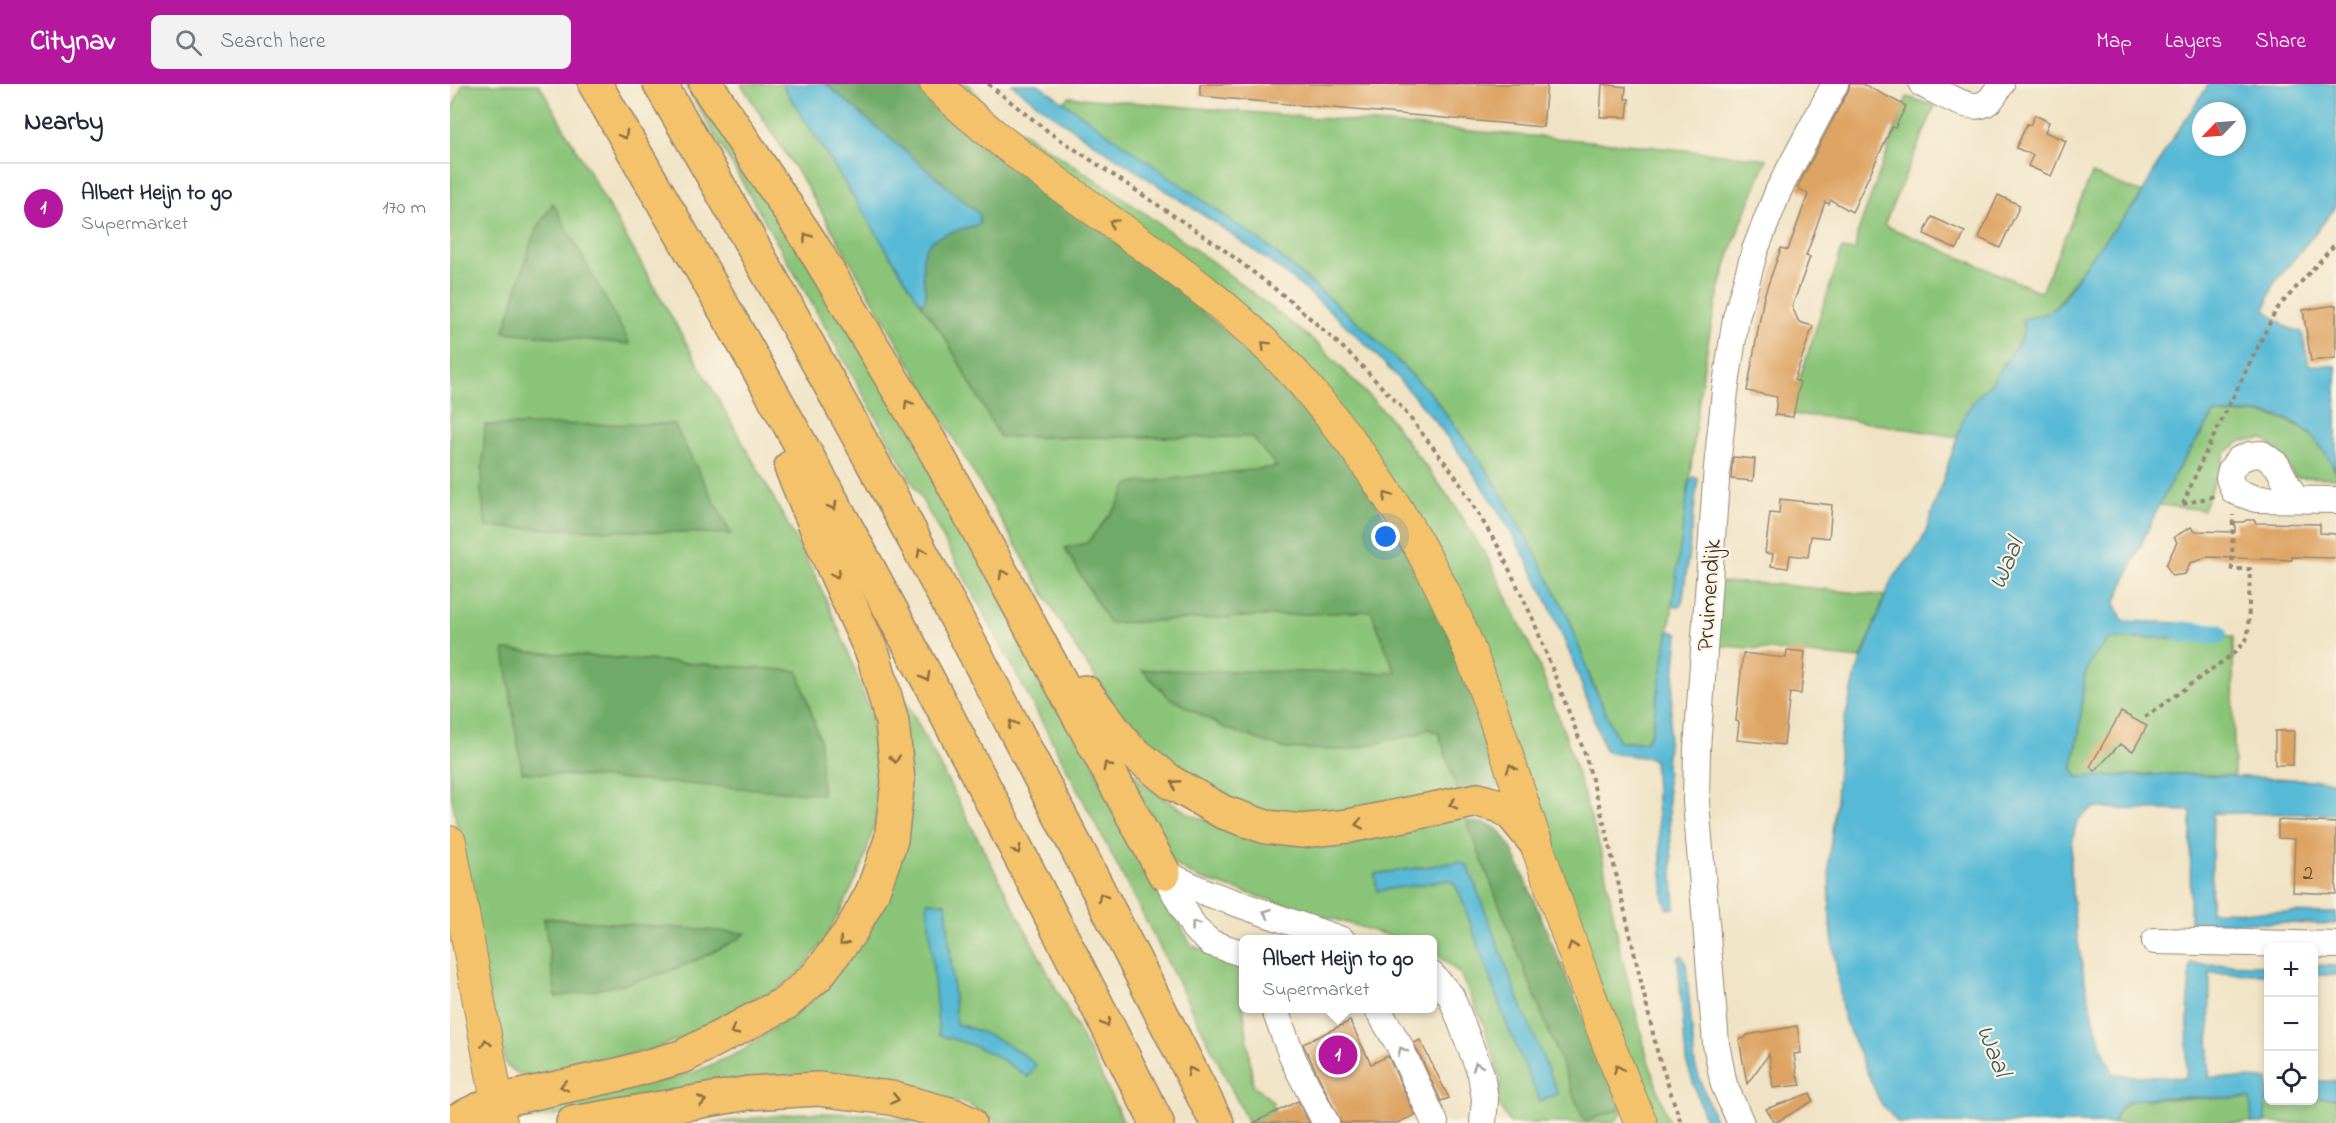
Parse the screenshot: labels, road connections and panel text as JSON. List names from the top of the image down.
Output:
{
  "streets": {
    "street": ["Pruimendijk"]
  },
  "water": ["Waal"],
  "house_numbers": ["2"],
  "north": "bottom left",
  "page": {
    "header": "Citynav",
    "search": "Search here",
    "nav": ["Map", "Layers", "Share"],
    "heading": "Nearby",
    "list": [
      {
        "mark": "1",
        "name": "Albert Heijn to go",
        "note": "Supermarket",
        "value": "170 m"
      }
    ],
    "popup": ["Albert Heijn to go", "Supermarket"],
    "map_buttons": ["+", "−"],
    "pins": "1"
  }
}
